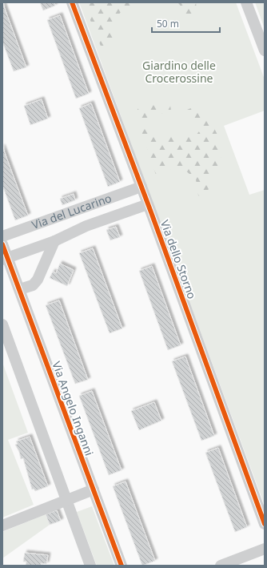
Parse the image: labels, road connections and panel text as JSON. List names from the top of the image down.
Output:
{
  "streets": {
    "street": ["Via del Lucarino", "Via dello Storno", "Via Angelo Inganni"]
  },
  "crossings": [
    ["Via del Lucarino", "Via dello Storno"],
    ["Via del Lucarino", "Via Angelo Inganni"]
  ],
  "parks": ["Giardino delle Crocerossine"],
  "scale_bar": "50 m"
}
